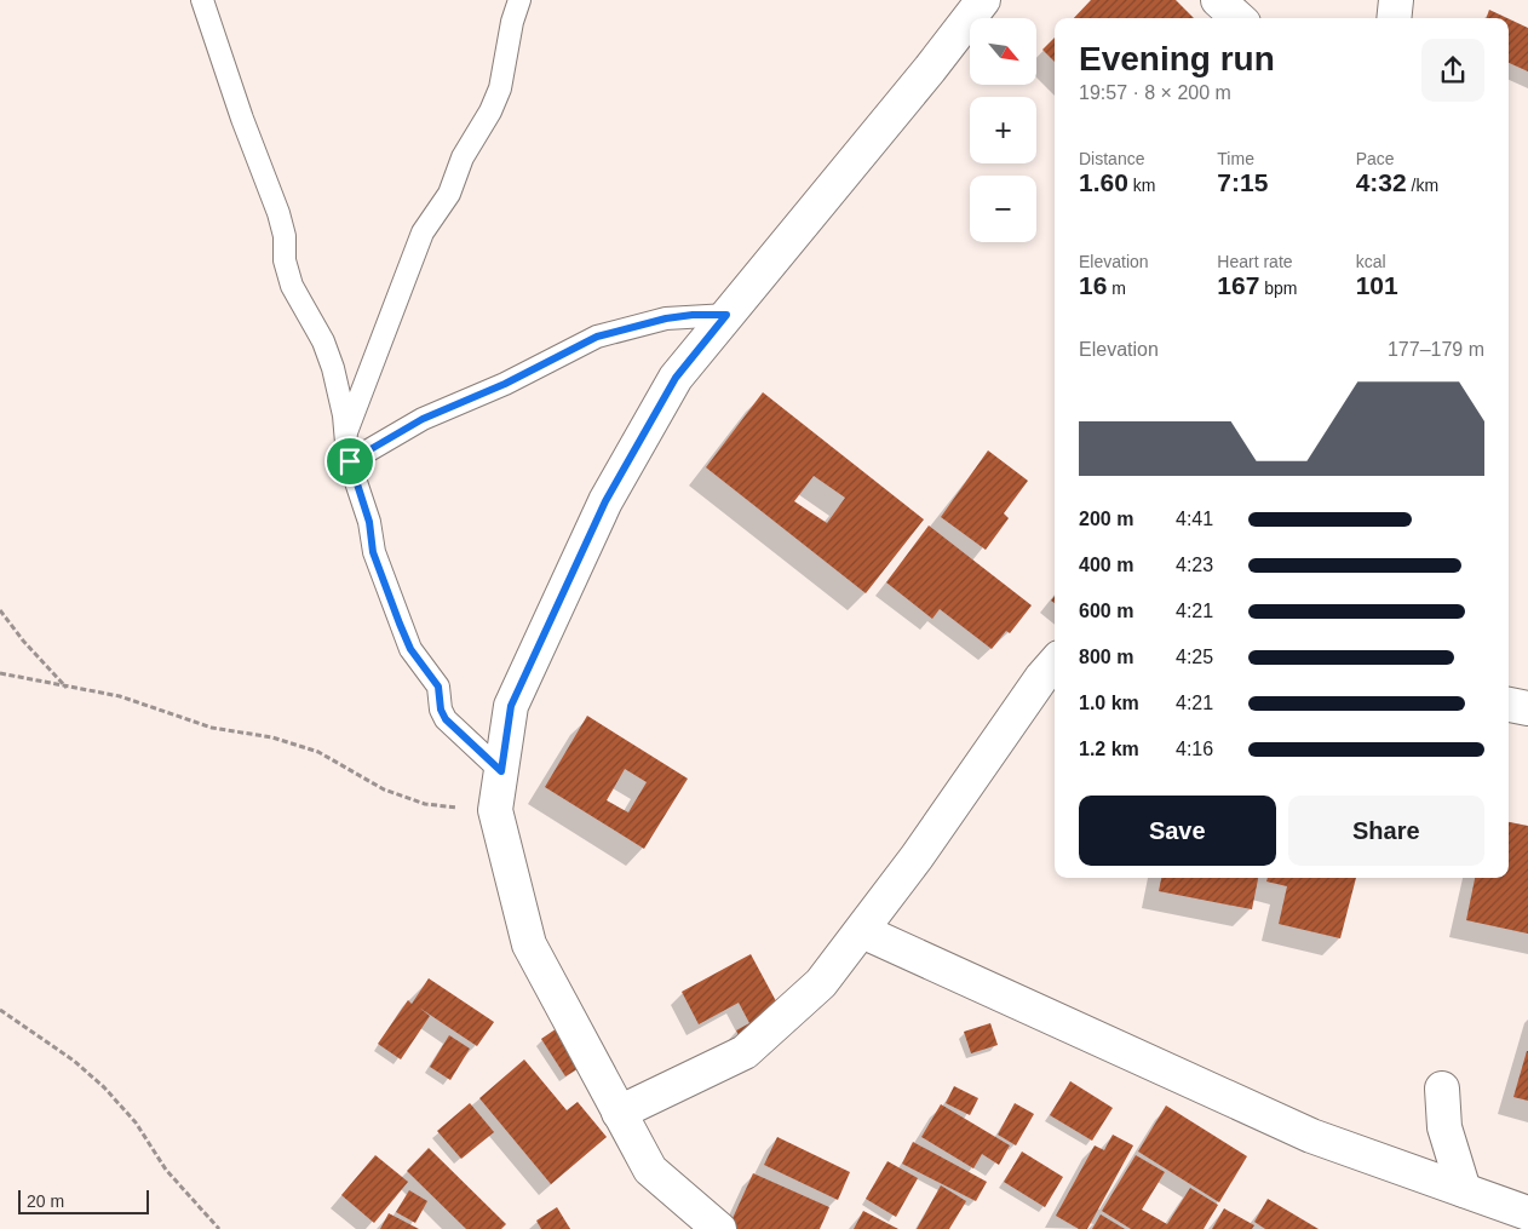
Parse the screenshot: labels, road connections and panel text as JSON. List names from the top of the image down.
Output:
{
  "scale_bar": "20 m",
  "north": "bottom right",
  "page": {
    "map_buttons": ["+", "−"],
    "heading": ["Evening run", "19:57 · 8 × 200 m"],
    "stats": [
      ["Distance", "1.60 km"],
      ["Time", "7:15"],
      ["Pace", "4:32 /km"],
      ["Elevation", "16 m"],
      ["Heart rate", "167 bpm"],
      ["kcal", "101"]
    ],
    "chart": ["Elevation", "177–179 m"],
    "list": [
      {
        "name": "200 m",
        "note": "4:41"
      },
      {
        "name": "400 m",
        "note": "4:23"
      },
      {
        "name": "600 m",
        "note": "4:21"
      },
      {
        "name": "800 m",
        "note": "4:25"
      },
      {
        "name": "1.0 km",
        "note": "4:21"
      },
      {
        "name": "1.2 km",
        "note": "4:16"
      }
    ],
    "buttons": ["Save", "Share"],
    "scale": "20 m"
  }
}
